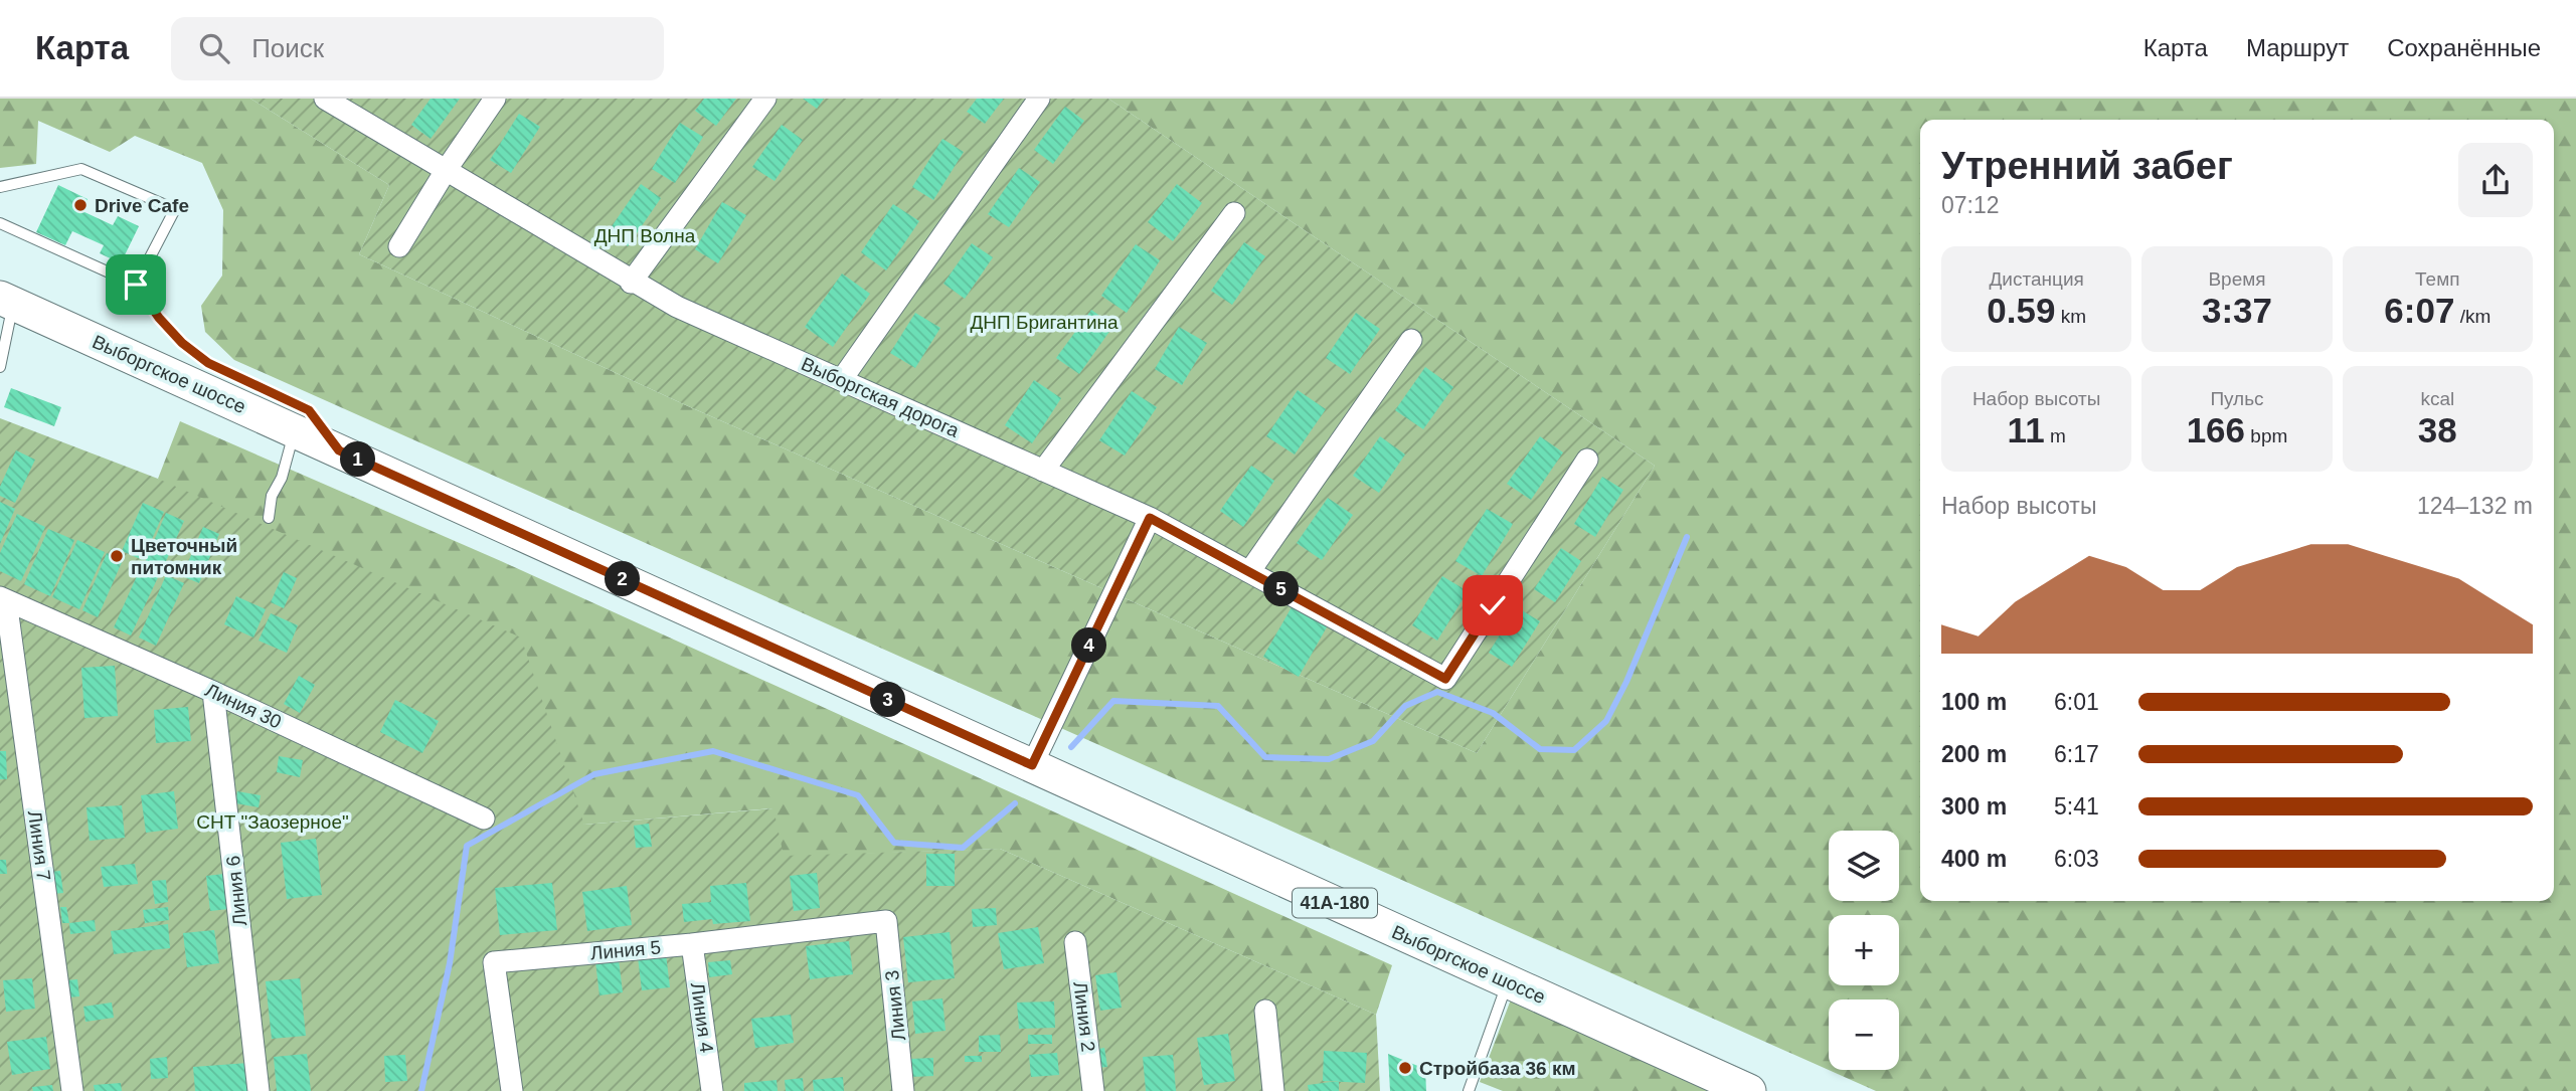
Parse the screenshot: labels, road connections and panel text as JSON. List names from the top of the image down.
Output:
{
  "streets": {
    "main road": ["Выборгское шоссе", "41А-180"],
    "street": [
      "Выборгская дорога",
      "Линия 30",
      "Линия 7",
      "Линия 6",
      "Линия 5",
      "Линия 3",
      "Линия 2",
      "Линия 4"
    ]
  },
  "crossings": [
    ["Линия 30", "Линия 7"],
    ["Линия 30", "Линия 6"],
    ["Линия 5", "Линия 3"],
    ["Линия 5", "Линия 4"]
  ],
  "parks": ["ДНП Волна", "ДНП Бригантина", "СНТ \"Заозерное\""],
  "places": ["Drive Cafe", "Цветочный питомник", "Стройбаза 36 км"],
  "page": {
    "header": "Карта",
    "search": "Поиск",
    "nav": ["Карта", "Маршрут", "Сохранённые"],
    "heading": ["Утренний забег", "07:12"],
    "stats": [
      ["Дистанция", "0.59 km"],
      ["Время", "3:37"],
      ["Темп", "6:07 /km"],
      ["Набор высоты", "11 m"],
      ["Пульс", "166 bpm"],
      ["kcal", "38"]
    ],
    "pins": [
      "1",
      "2",
      "5",
      "4",
      "3"
    ],
    "chart": ["Набор высоты", "124–132 m"],
    "list": [
      {
        "name": "100 m",
        "note": "6:01"
      },
      {
        "name": "200 m",
        "note": "6:17"
      },
      {
        "name": "300 m",
        "note": "5:41"
      },
      {
        "name": "400 m",
        "note": "6:03"
      }
    ],
    "map_buttons": ["+", "−"]
  }
}
